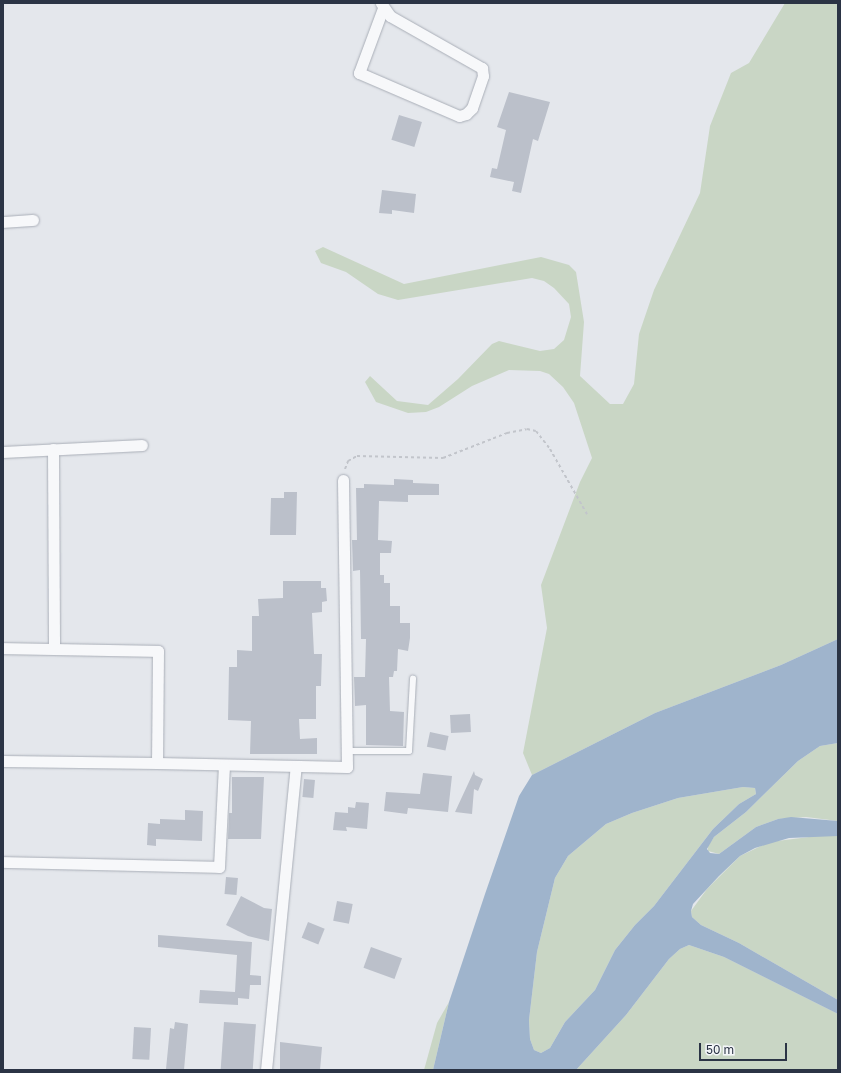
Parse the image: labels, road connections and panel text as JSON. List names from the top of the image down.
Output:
{
  "scale_bar": "50 m"
}
